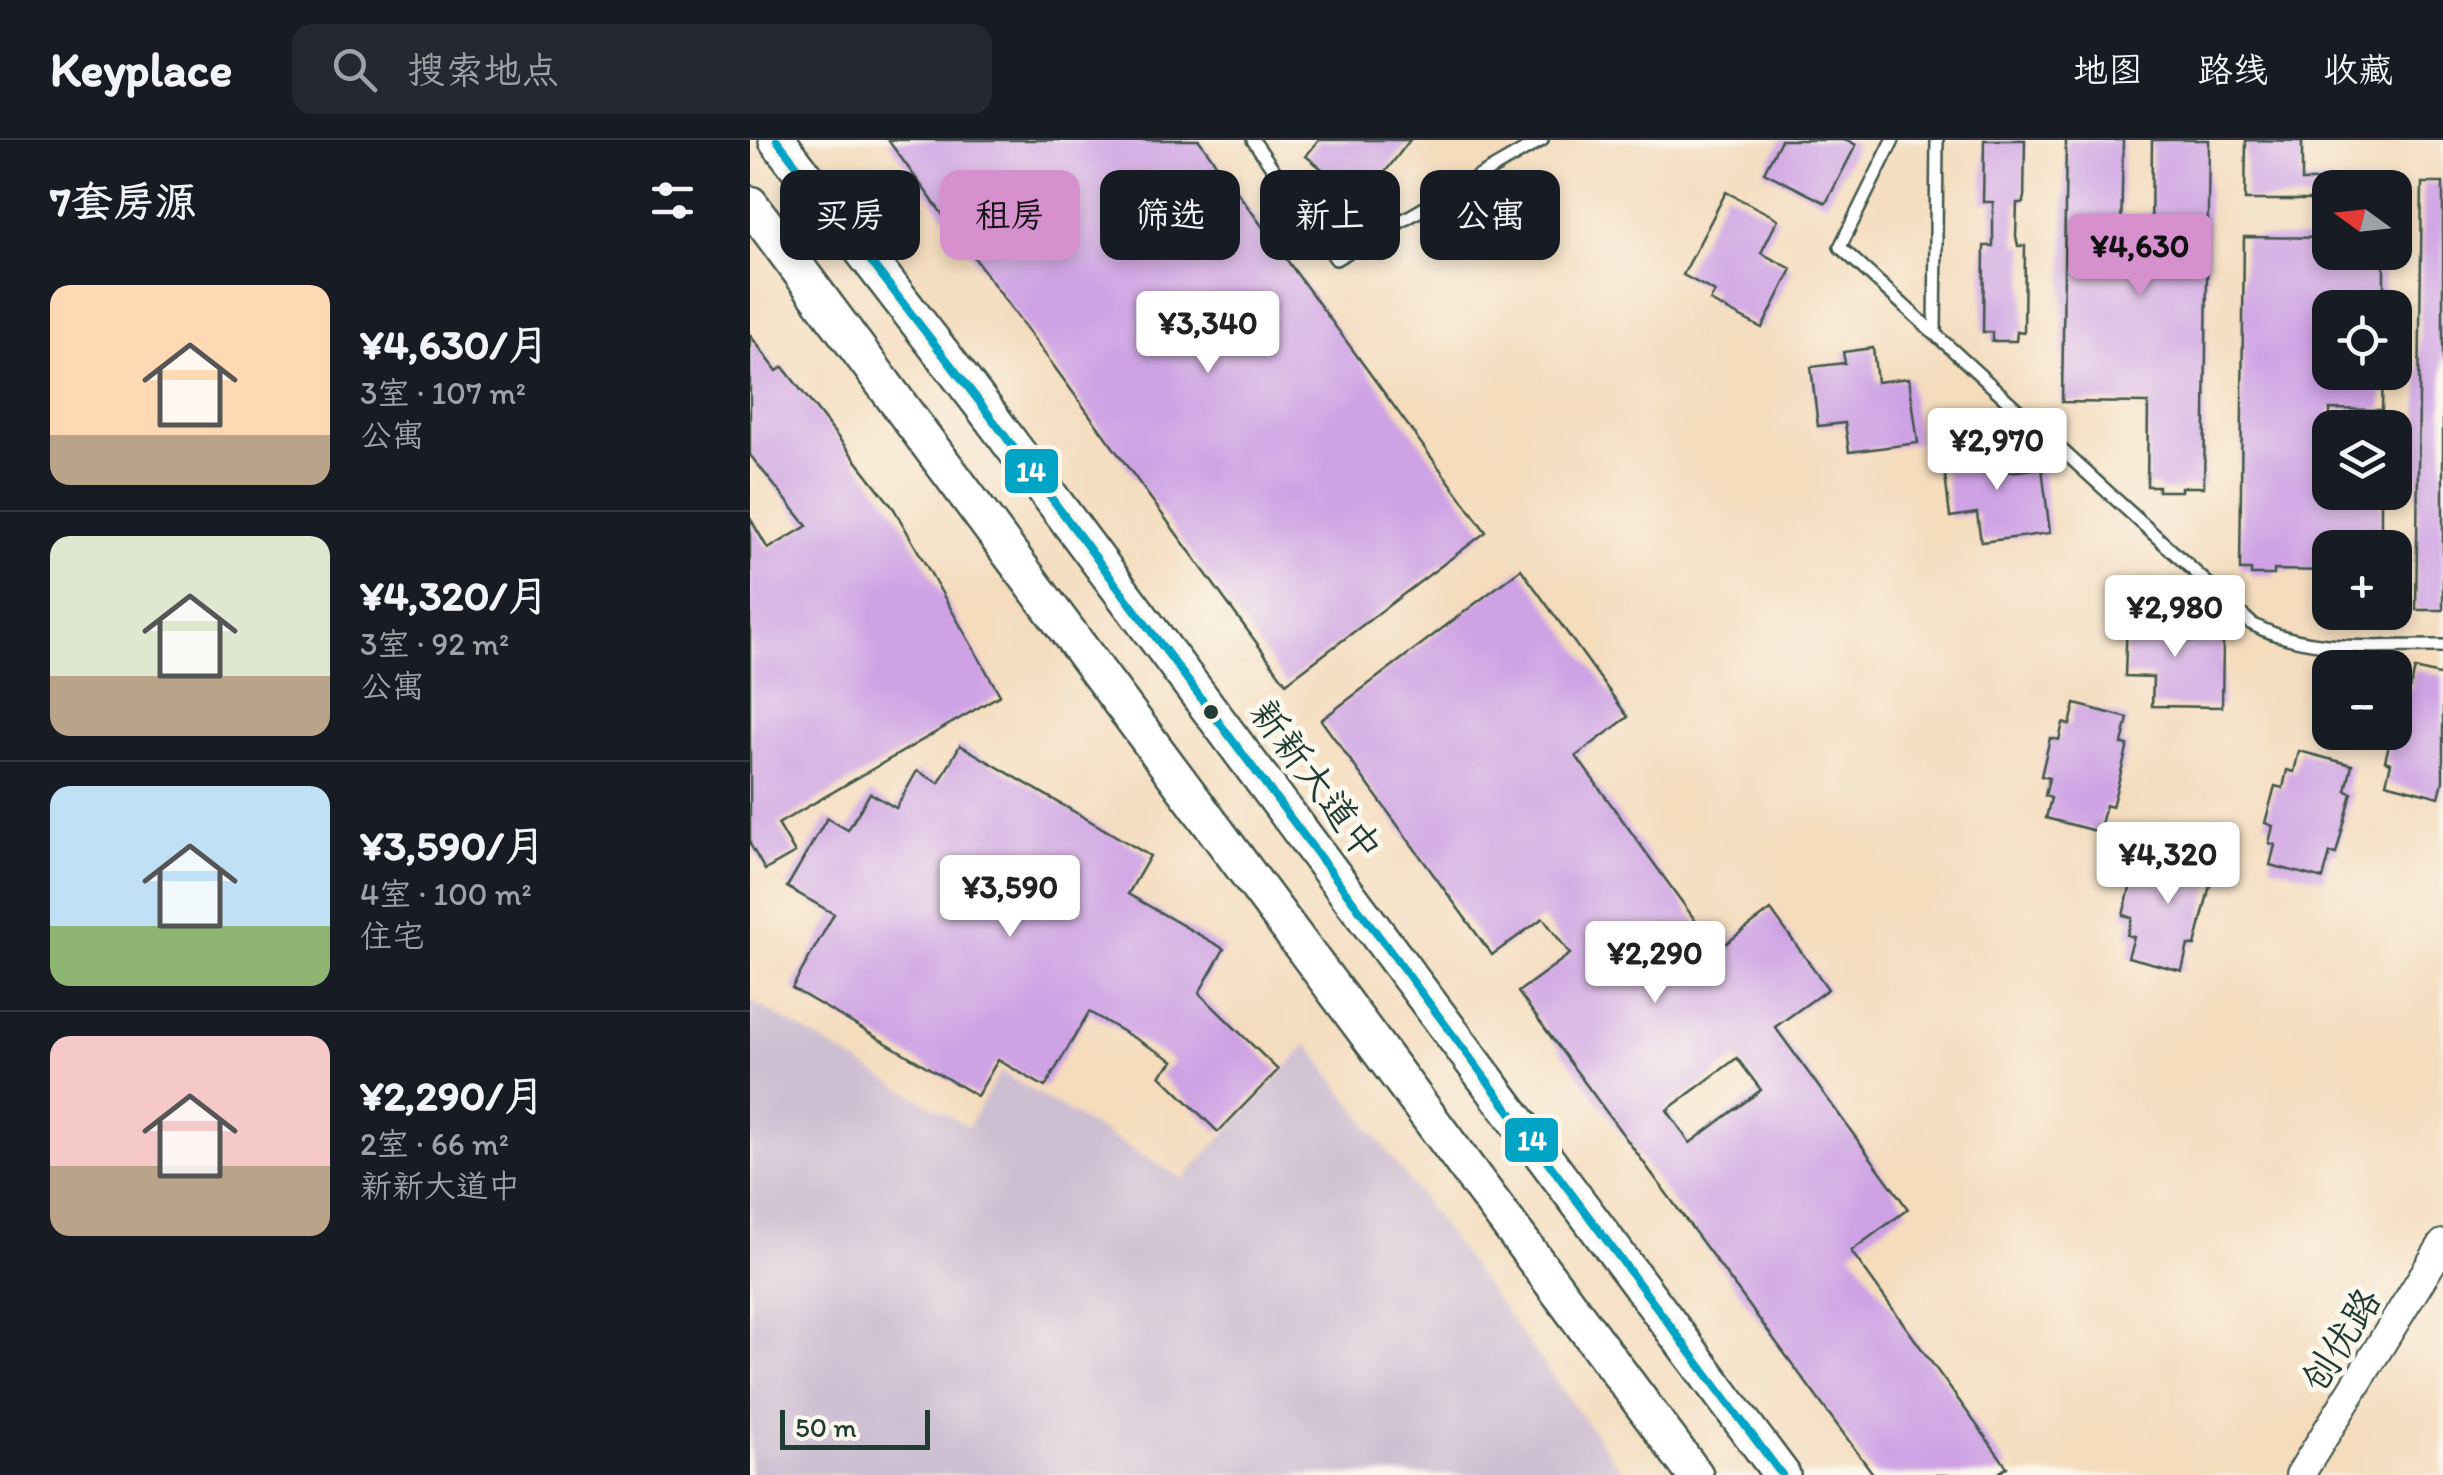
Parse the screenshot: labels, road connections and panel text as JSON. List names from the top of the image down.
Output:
{
  "streets": {
    "main road": ["新新大道中"],
    "street": ["创优路"]
  },
  "lines": ["transit line 14"],
  "scale_bar": "50 m",
  "north": "left",
  "page": {
    "header": "Keyplace",
    "search": "搜索地点",
    "nav": ["地图", "路线", "收藏"],
    "heading": "7套房源",
    "map_buttons": ["+", "−"],
    "chip": [
      "买房",
      "租房",
      "筛选",
      "新上",
      "公寓"
    ],
    "price": [
      "¥4,630",
      "¥3,340",
      "¥2,970",
      "¥2,980",
      "¥4,320",
      "¥3,590",
      "¥2,290"
    ],
    "list": [
      {
        "name": "¥4,630/月",
        "note": "3室 · 107 m² · 公寓"
      },
      {
        "name": "¥4,320/月",
        "note": "3室 · 92 m² · 公寓"
      },
      {
        "name": "¥3,590/月",
        "note": "4室 · 100 m² · 住宅"
      },
      {
        "name": "¥2,290/月",
        "note": "2室 · 66 m² · 新新大道中"
      }
    ],
    "scale": "50 m"
  }
}
